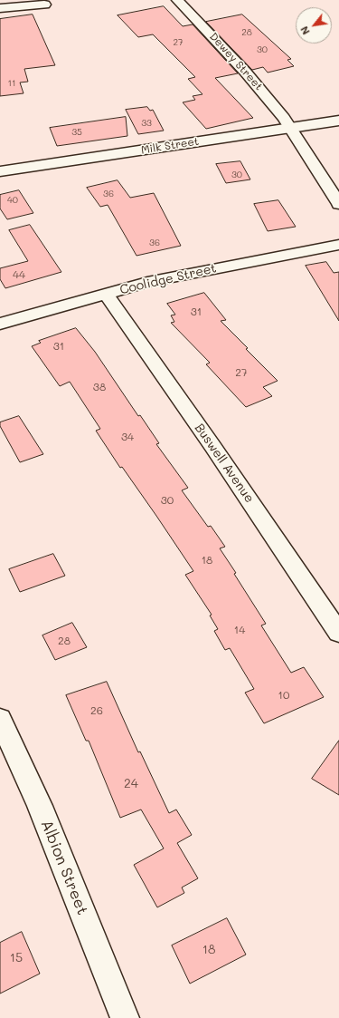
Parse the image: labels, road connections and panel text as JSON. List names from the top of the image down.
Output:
{
  "streets": {
    "street": [
      "Dewey Street",
      "Milk Street",
      "Coolidge Street",
      "Buswell Avenue",
      "Albion Street"
    ]
  },
  "crossings": [
    ["Dewey Street", "Milk Street"],
    ["Coolidge Street", "Buswell Avenue"]
  ],
  "house_numbers": [
    "28",
    "27",
    "30",
    "11",
    "33",
    "35",
    "30",
    "36",
    "40",
    "36",
    "44",
    "31",
    "31",
    "27",
    "38",
    "34",
    "30",
    "18",
    "14",
    "28",
    "10",
    "26",
    "24",
    "18",
    "15"
  ],
  "north": "bottom left"
}
